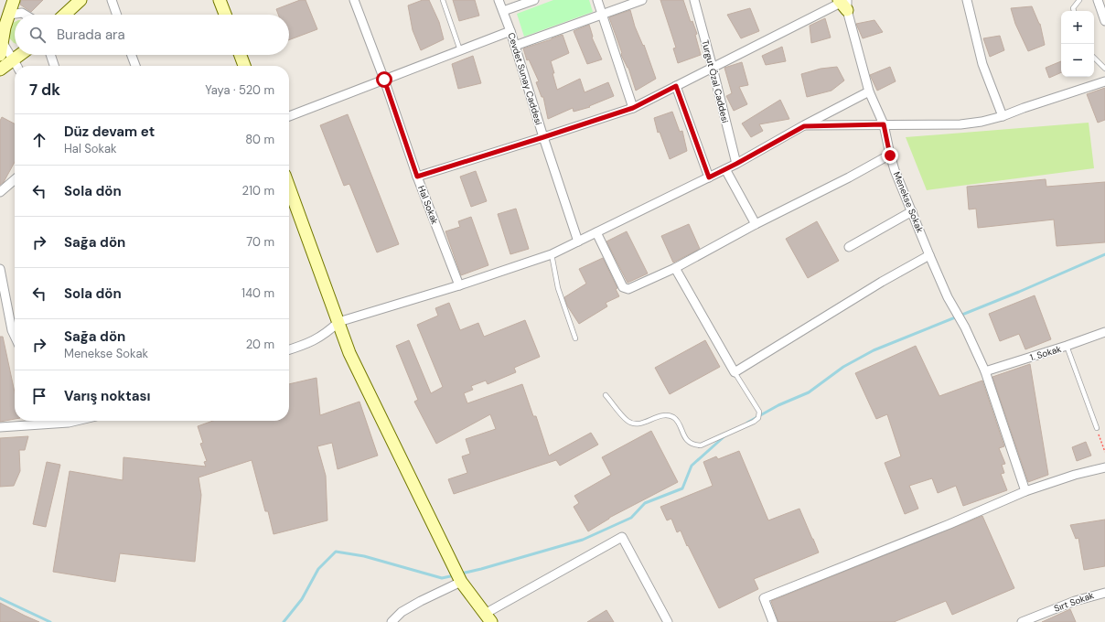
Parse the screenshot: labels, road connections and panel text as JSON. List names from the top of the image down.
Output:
{
  "streets": {
    "street": [
      "Cevdet Sunay Caddesi",
      "Turgut Özal Caddesi",
      "Menekse Sokak",
      "Hal Sokak",
      "1. Sokak",
      "Sırt Sokak"
    ]
  },
  "crossings": [
    ["Menekse Sokak", "1. Sokak"]
  ],
  "page": {
    "map_buttons": ["+", "−"],
    "search": "Burada ara",
    "heading": ["7 dk", "Yaya · 520 m"],
    "list": [
      ["Düz devam et", "Hal Sokak", "80 m"],
      ["Sola dön", "210 m"],
      ["Sağa dön", "70 m"],
      ["Sola dön", "140 m"],
      ["Sağa dön", "Menekse Sokak", "20 m"],
      "Varış noktası"
    ]
  }
}
